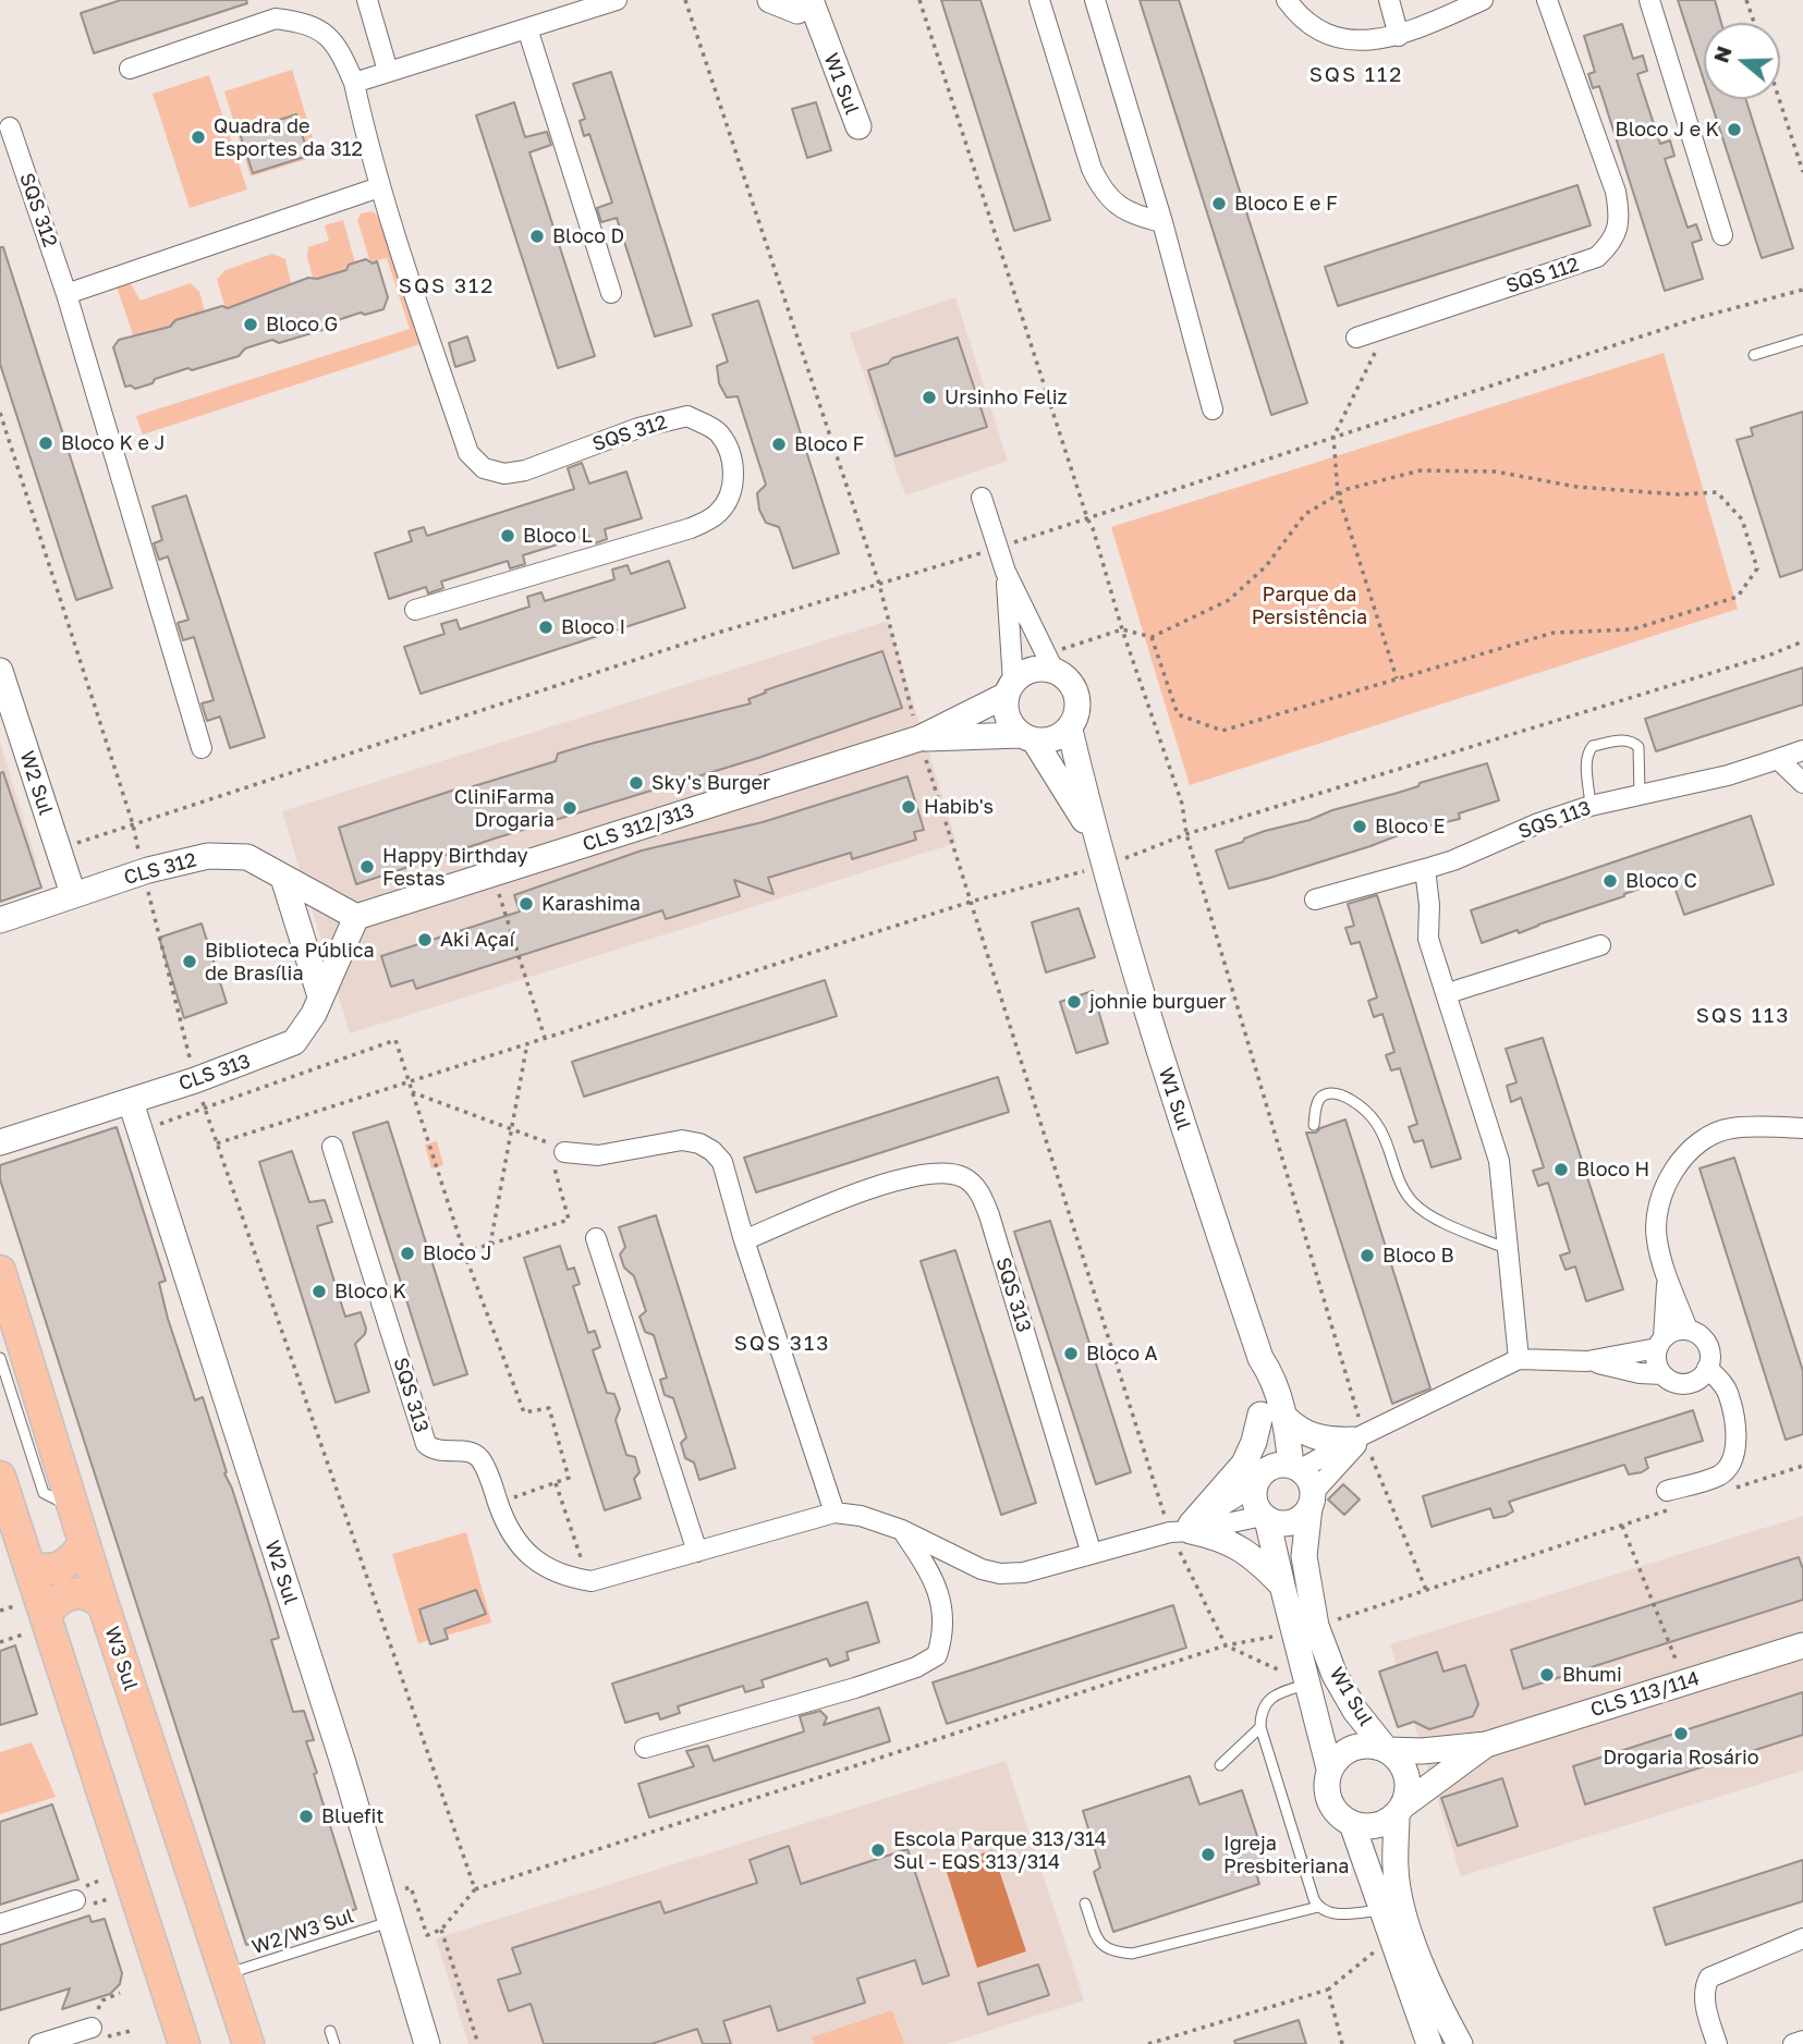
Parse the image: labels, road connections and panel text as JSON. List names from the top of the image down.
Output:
{
  "streets": {
    "main road": ["W3 Sul"],
    "street": [
      "W1 Sul",
      "SQS 312",
      "SQS 112",
      "W2 Sul",
      "SQS 113",
      "CLS 312/313",
      "CLS 312",
      "CLS 313",
      "SQS 313",
      "CLS 113/114"
    ],
    "lane": ["W2/W3 Sul"]
  },
  "crossings": [
    ["W1 Sul", "CLS 312/313"],
    ["W1 Sul", "SQS 313"],
    ["W1 Sul", "CLS 113/114"],
    ["W2 Sul", "CLS 312"],
    ["W2 Sul", "CLS 313"],
    ["W2 Sul", "W2/W3 Sul"],
    ["CLS 312/313", "CLS 312"],
    ["CLS 312/313", "CLS 313"],
    ["CLS 312", "CLS 313"],
    ["W3 Sul", "W2/W3 Sul"]
  ],
  "districts": [
    "SQS 112",
    "SQS 312",
    "SQS 113",
    "SQS 313"
  ],
  "parks": ["Parque da Persistência"],
  "places": [
    "Bloco J e K",
    "Quadra de Esportes da 312",
    "Bloco E e F",
    "Bloco D",
    "Bloco G",
    "Ursinho Feliz",
    "Bloco K e J",
    "Bloco F",
    "Bloco L",
    "Bloco I",
    "Sky's Burger",
    "Habib's",
    "CliniFarma Drogaria",
    "Bloco E",
    "Happy Birthday Festas",
    "Bloco C",
    "Karashima",
    "Aki Açaí",
    "Biblioteca Pública de Brasília",
    "johnie burguer",
    "Bloco H",
    "Bloco J",
    "Bloco B",
    "Bloco K",
    "Bloco A",
    "Bhumi",
    "Drogaria Rosário",
    "Bluefit",
    "Escola Parque 313/314 Sul - EQS 313/314",
    "Igreja Presbiteriana"
  ],
  "north": "left"
}
